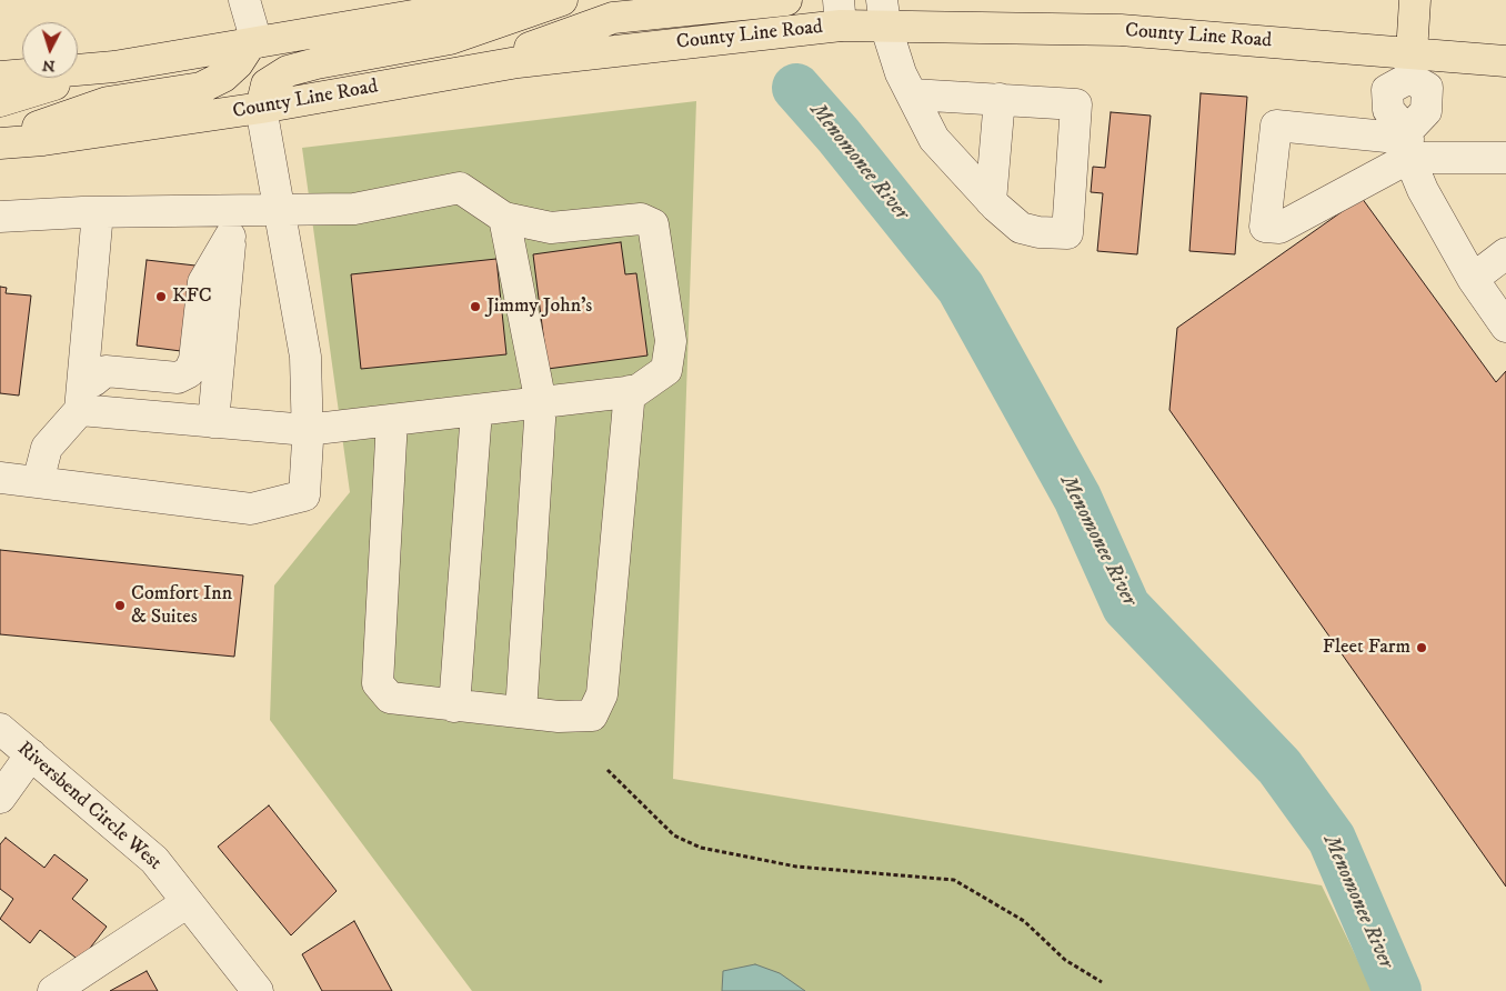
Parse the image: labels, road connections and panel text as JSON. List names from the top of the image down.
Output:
{
  "streets": {
    "main road": ["County Line Road"],
    "street": ["Riversbend Circle West"]
  },
  "water": ["Menomonee River"],
  "places": [
    "KFC",
    "Jimmy John's",
    "Comfort Inn & Suites",
    "Fleet Farm"
  ],
  "north": "bottom"
}
